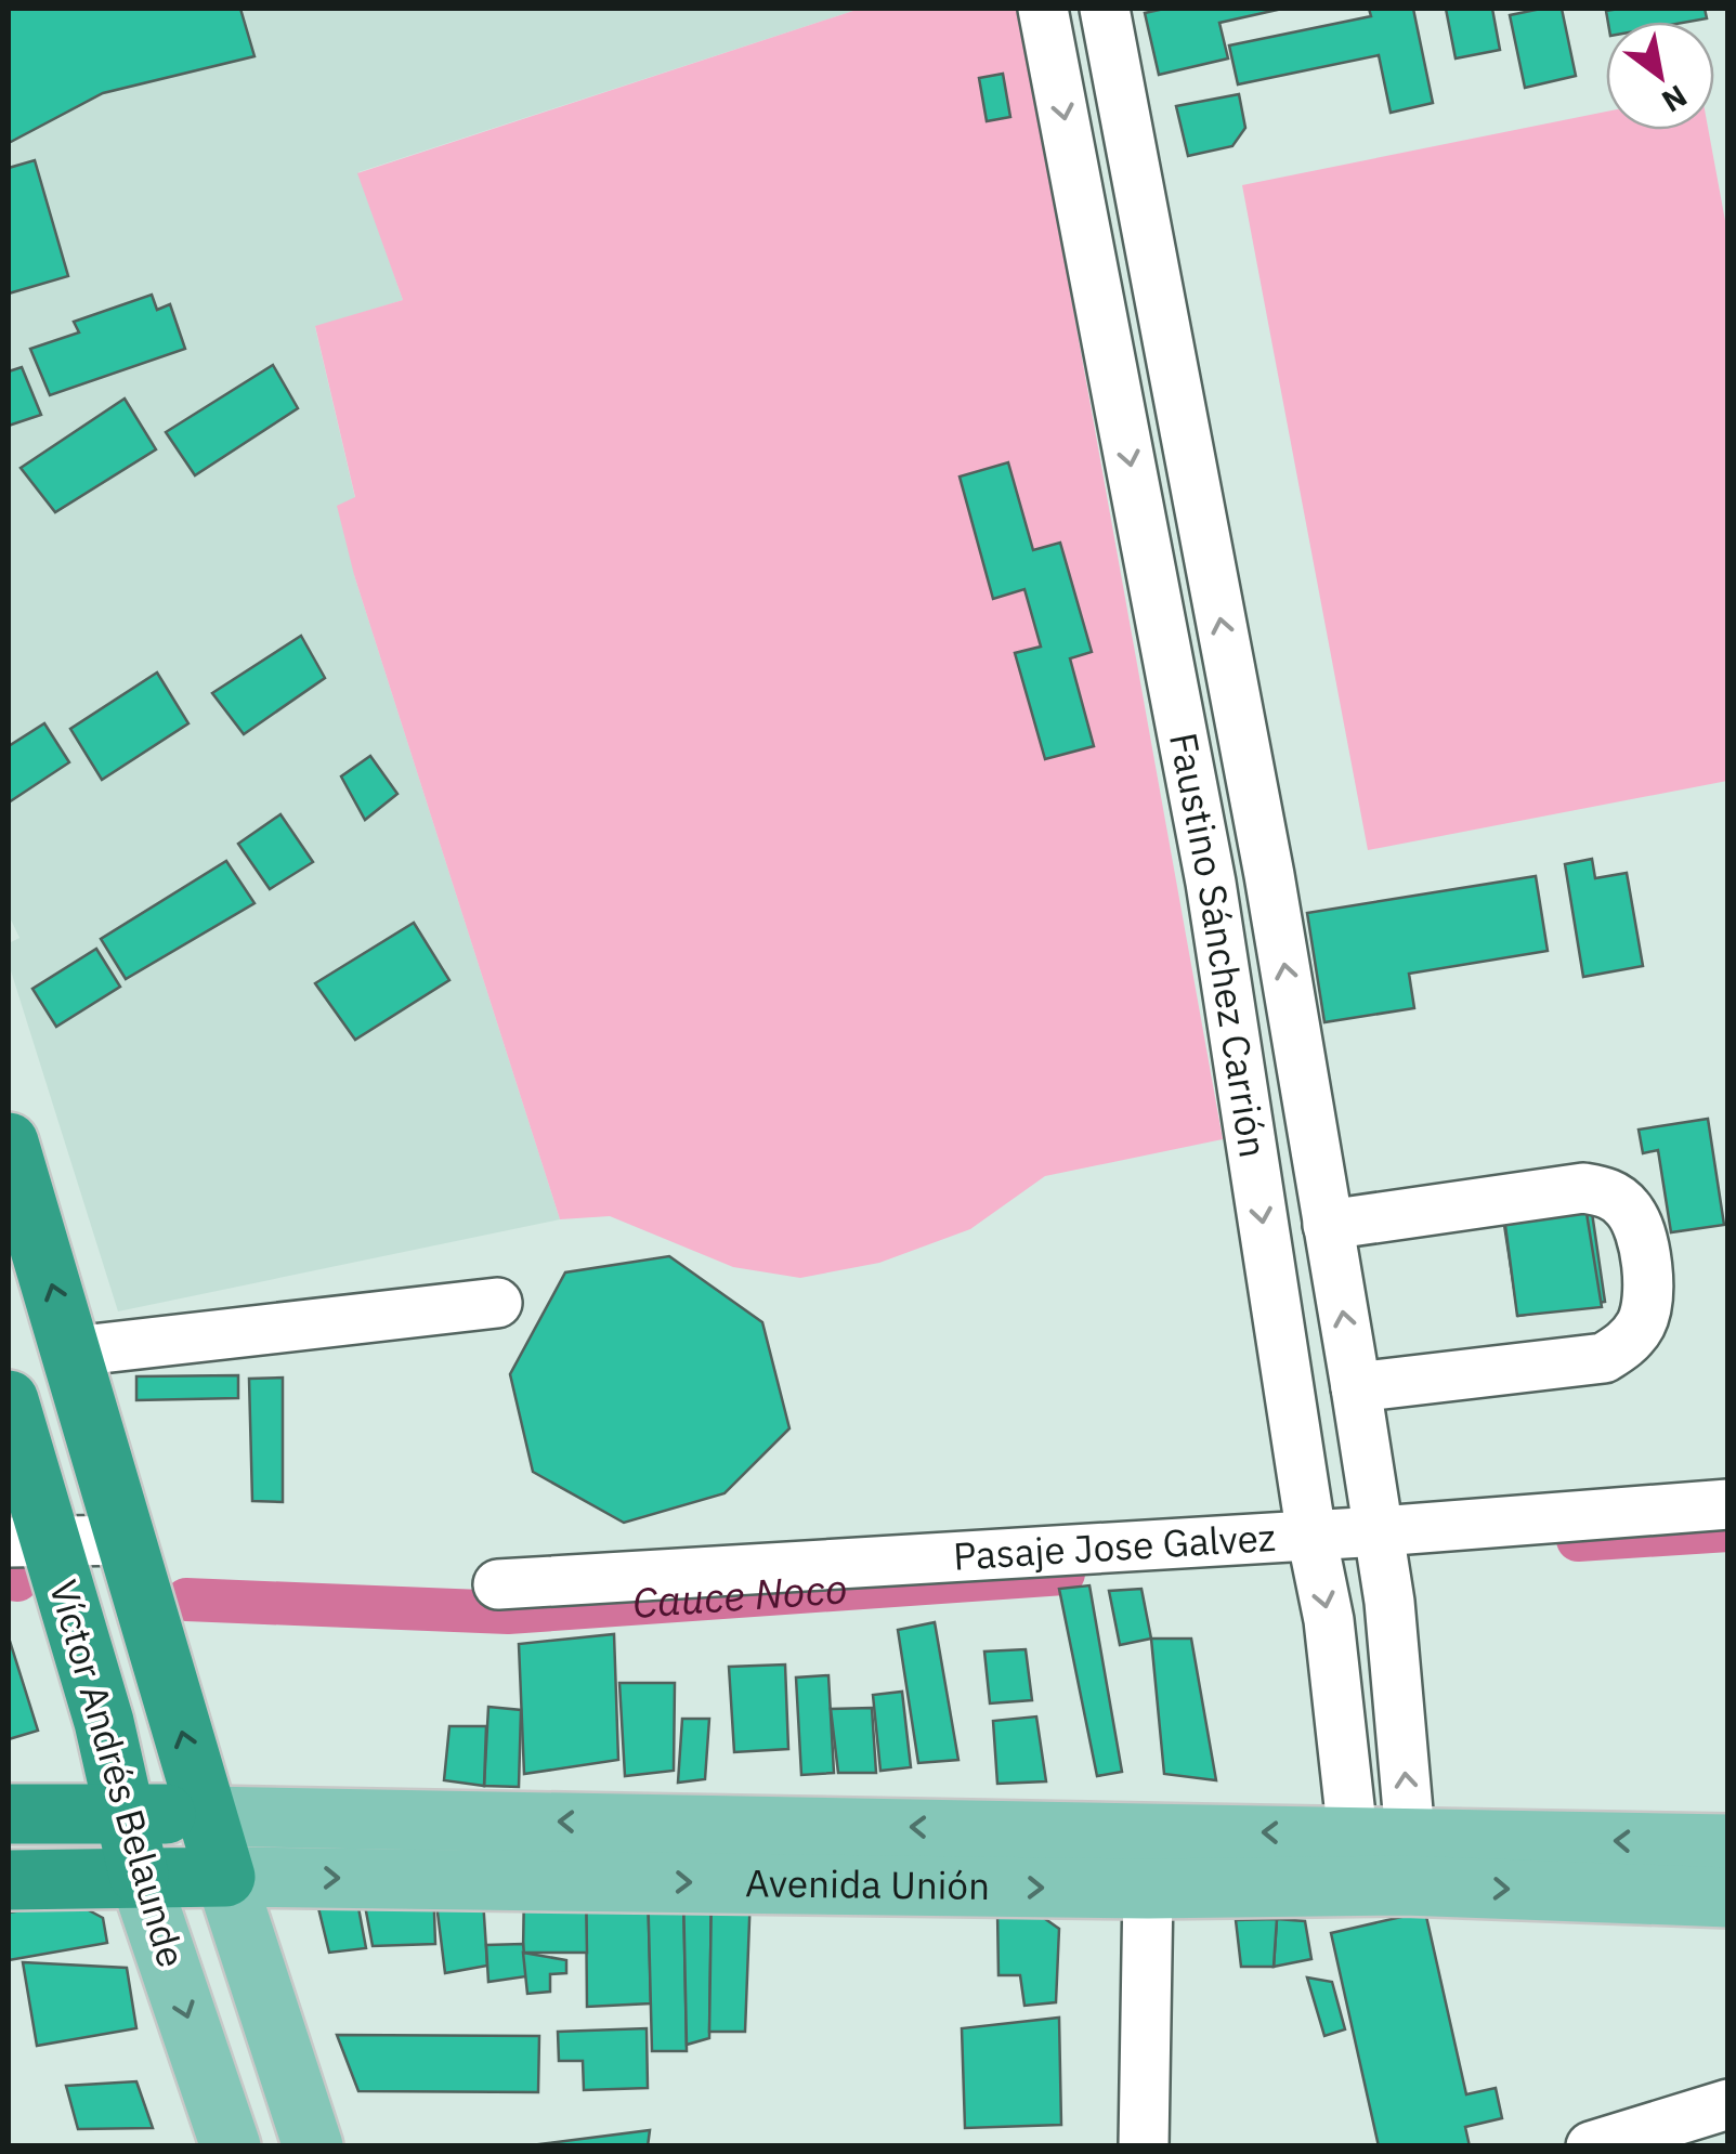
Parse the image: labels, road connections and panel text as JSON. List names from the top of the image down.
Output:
{
  "streets": {
    "highway": ["Víctor Andrés Belaunde", "Avenida Unión"],
    "street": ["Faustino Sánchez Carrión", "Pasaje Jose Galvez"]
  },
  "crossings": [
    ["Faustino Sánchez Carrión", "Pasaje Jose Galvez"],
    ["Faustino Sánchez Carrión", "Avenida Unión"],
    ["Víctor Andrés Belaunde", "Avenida Unión"]
  ],
  "water": ["Cauce Noco"],
  "north": "bottom right"
}
